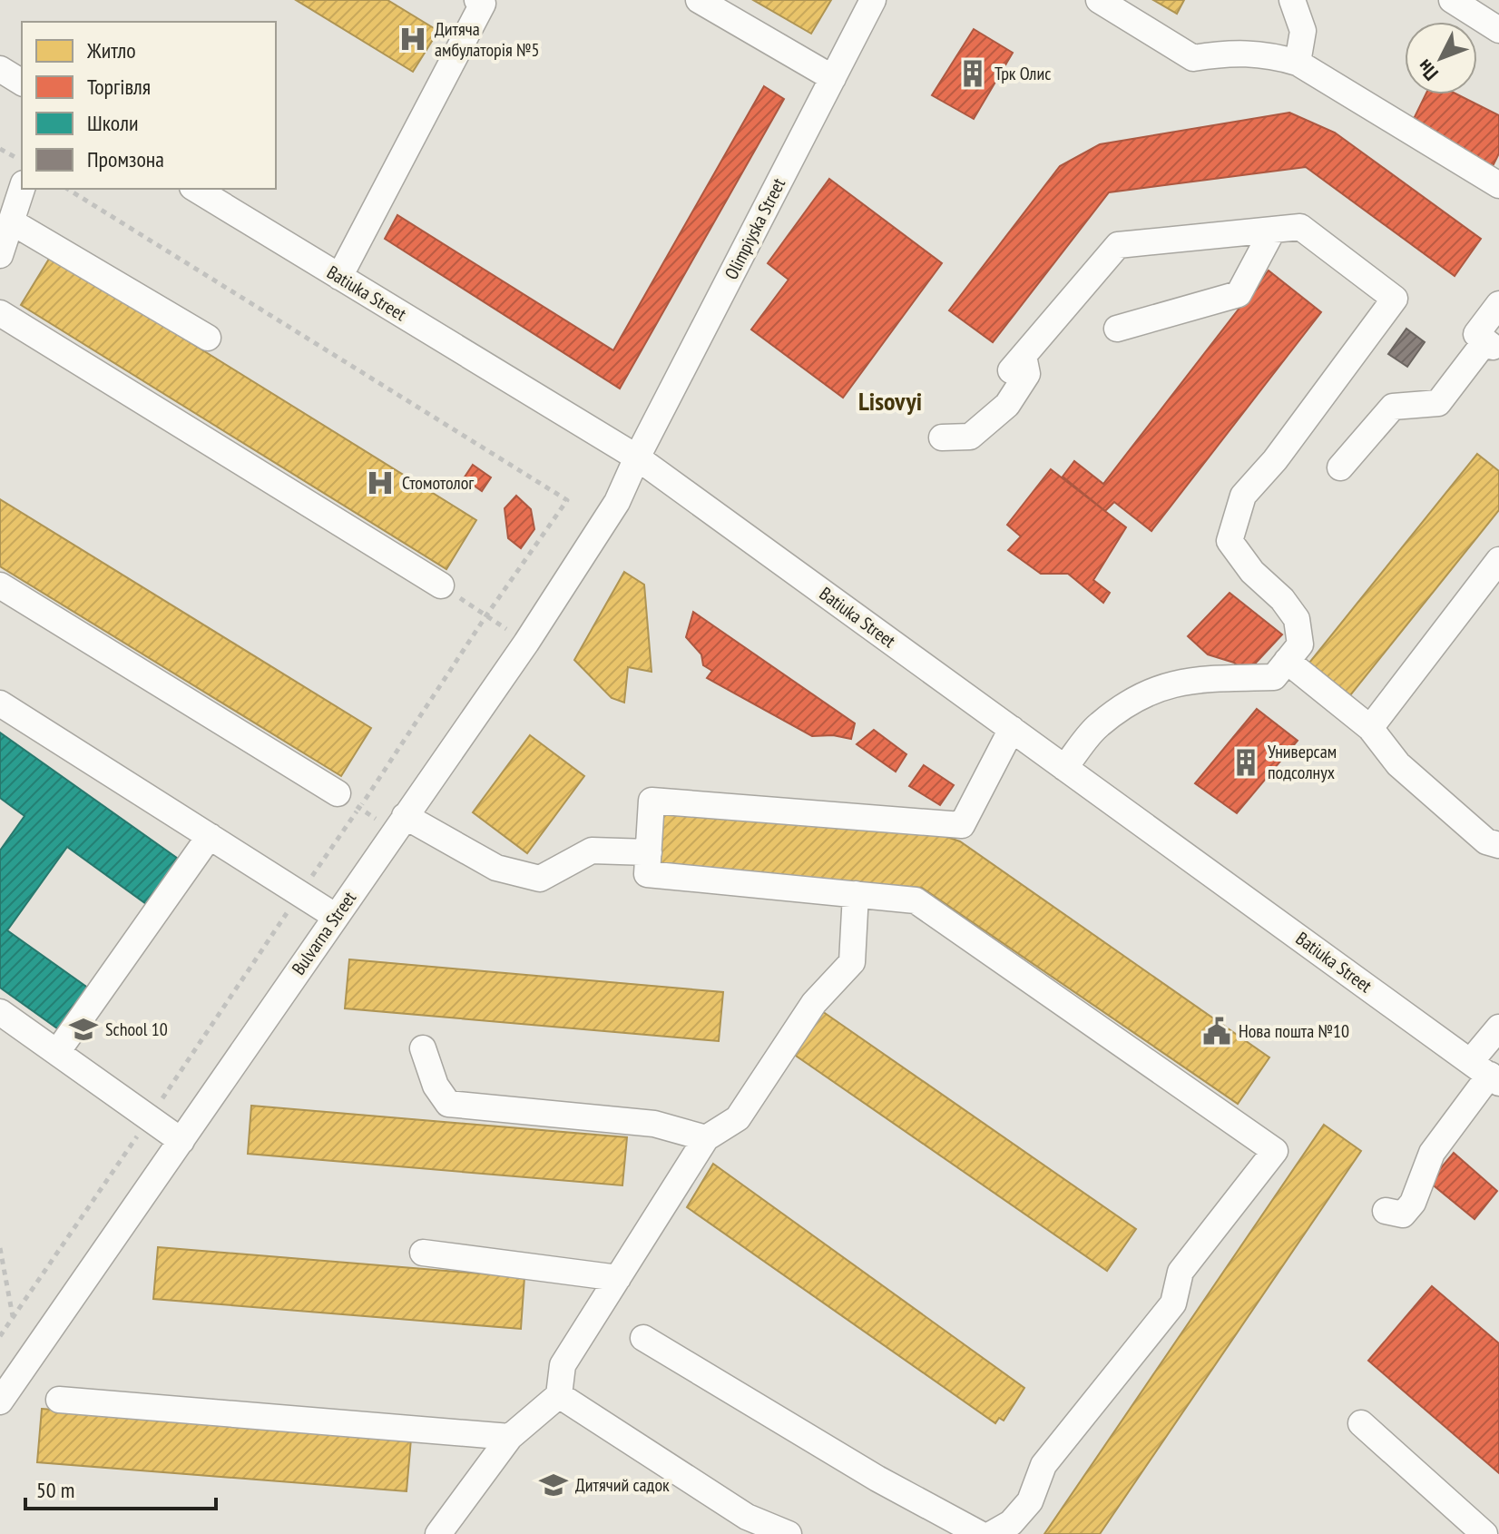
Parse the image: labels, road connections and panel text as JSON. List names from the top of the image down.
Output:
{
  "streets": {
    "street": ["Olimpiyska Street", "Batiuka Street", "Bulvarna Street"]
  },
  "crossings": [
    ["Olimpiyska Street", "Batiuka Street"],
    ["Olimpiyska Street", "Bulvarna Street"],
    ["Batiuka Street", "Bulvarna Street"]
  ],
  "districts": ["Lisovyi"],
  "places": {
    "hospital": ["Дитяча амбулаторія №5", "Стомотолог"],
    "building": ["Трк Олис", "Универсам подсолнух"],
    "school or university": ["School 10", "Дитячий садок"],
    "public building": ["Нова пошта №10"]
  },
  "legend": [
    "Житло",
    "Торгівля",
    "Школи",
    "Промзона"
  ],
  "scale_bar": "50 m",
  "north": "bottom left"
}
